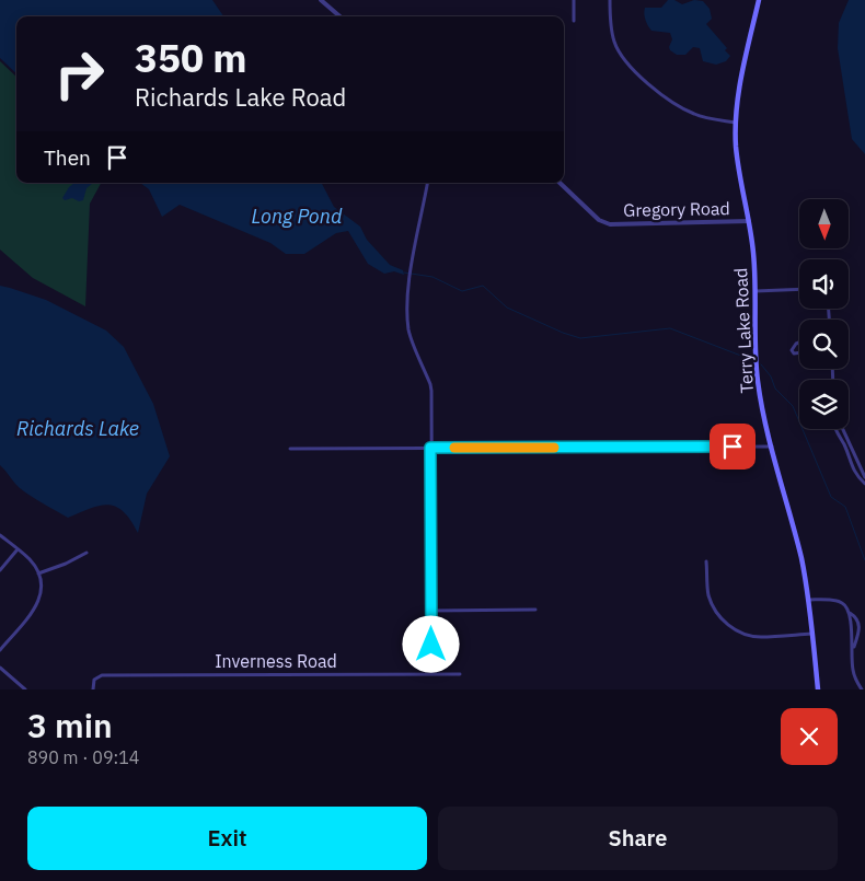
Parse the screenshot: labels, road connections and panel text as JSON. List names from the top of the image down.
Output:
{
  "streets": {
    "main road": ["Terry Lake Road"],
    "street": ["Gregory Road", "Inverness Road"]
  },
  "crossings": [
    ["Gregory Road", "Terry Lake Road"]
  ],
  "water": ["Long Pond", "Richards Lake"],
  "north": "bottom",
  "page": {
    "turn": ["350 m", "Richards Lake Road"],
    "then": "Then",
    "heading": ["3 min", "890 m · 09:14"],
    "buttons": ["Exit", "Share"]
  }
}
